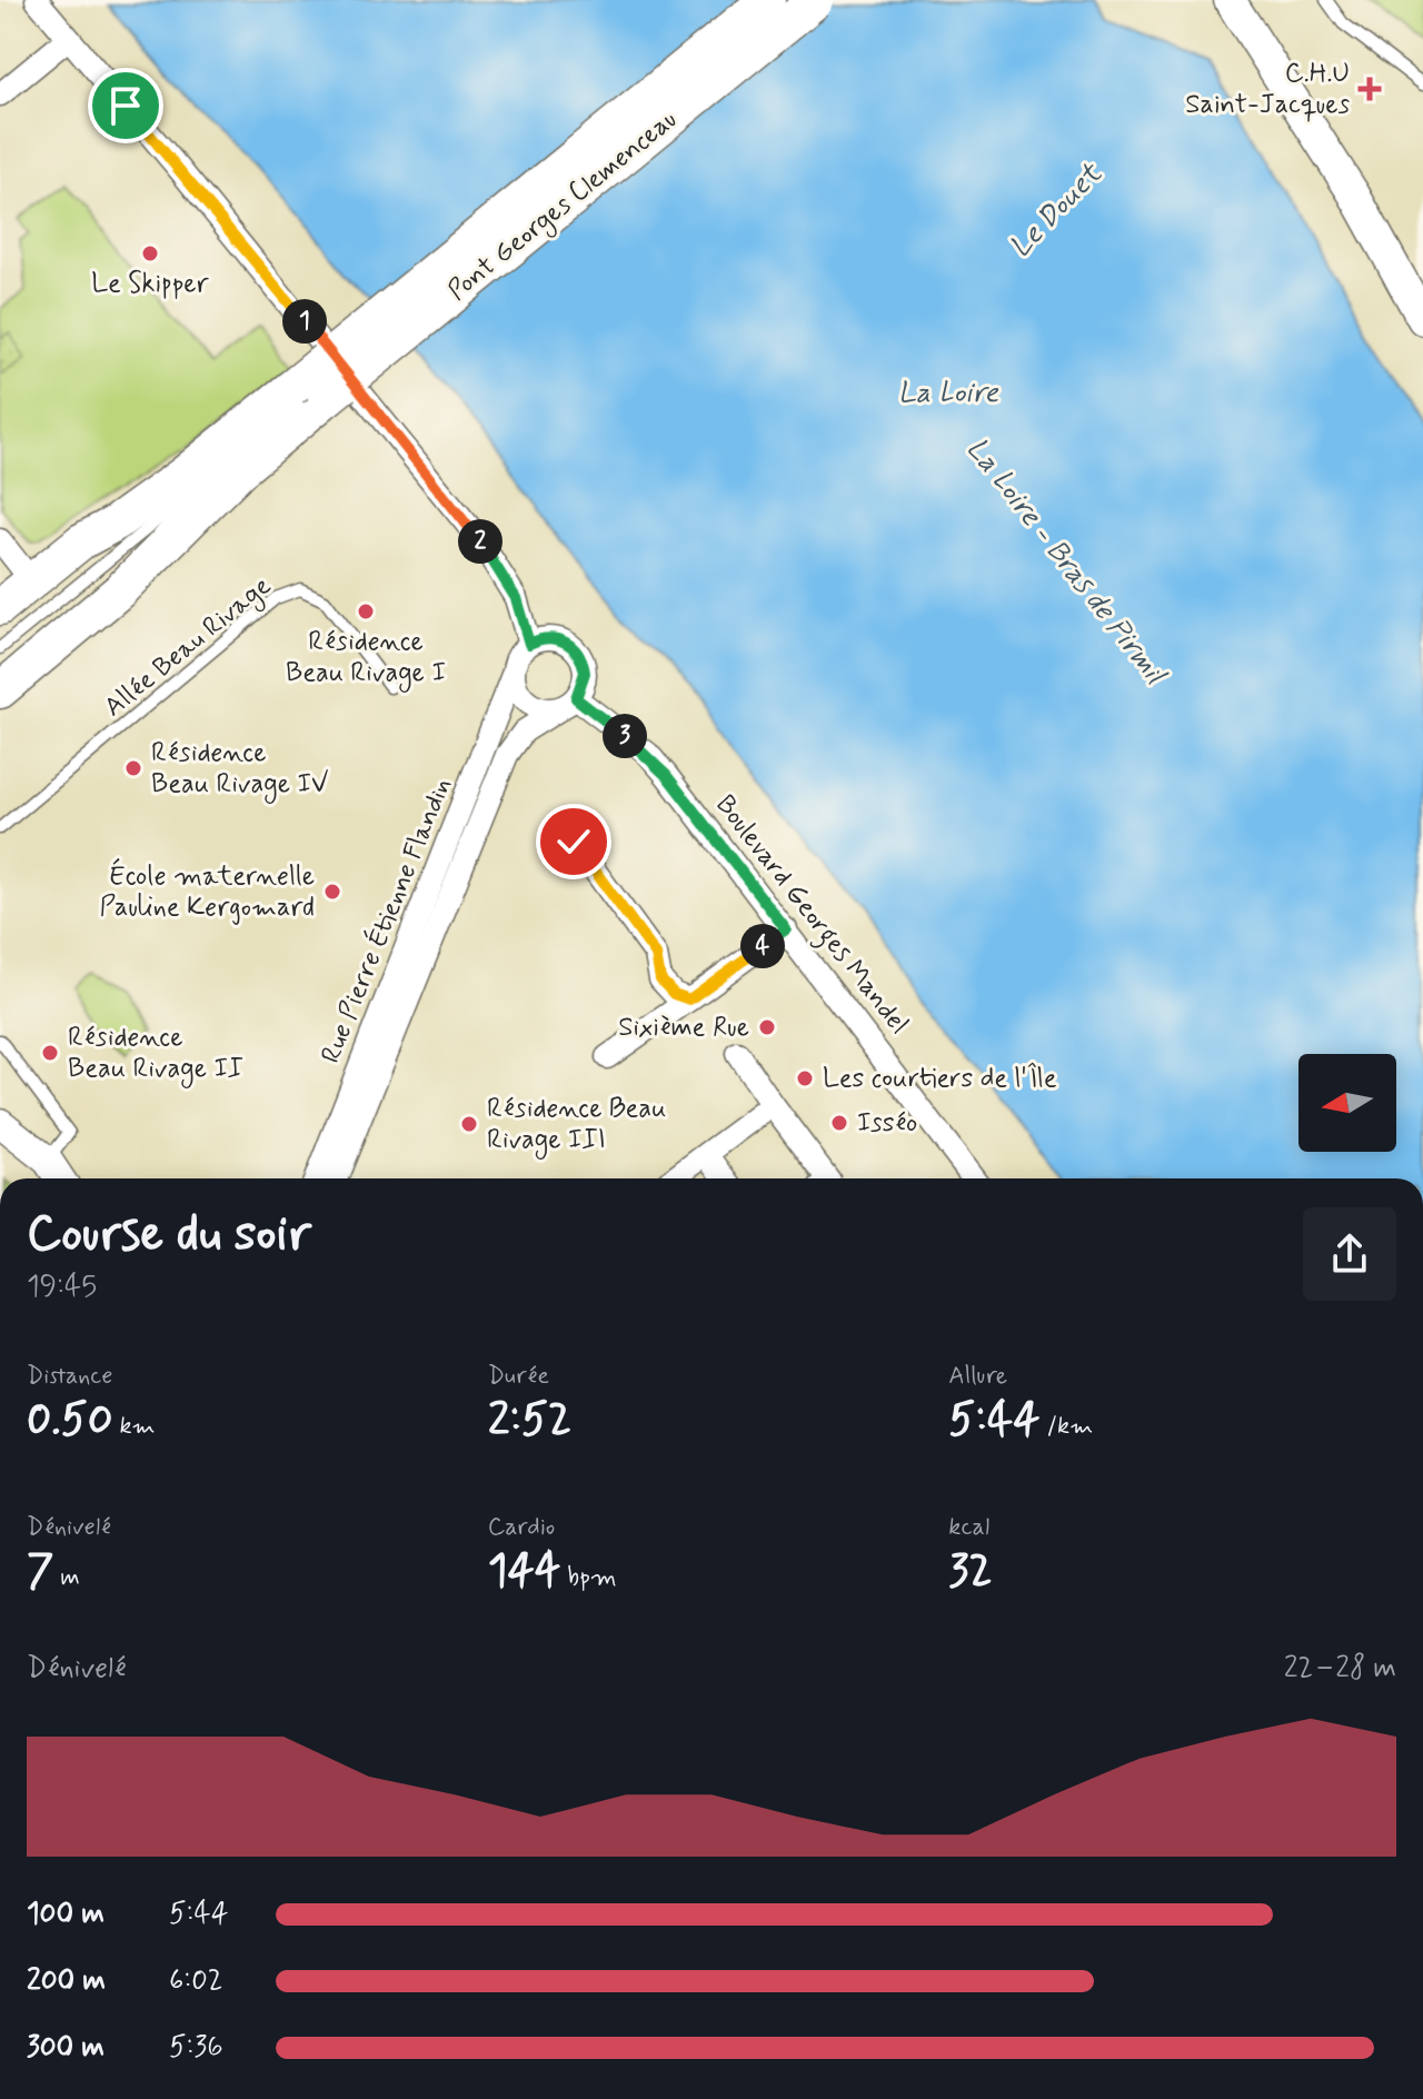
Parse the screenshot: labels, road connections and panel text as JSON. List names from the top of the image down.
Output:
{
  "streets": {
    "main road": ["Pont Georges Clemenceau"],
    "street": ["Boulevard Georges Mandel", "Rue Pierre Étienne Flandin"],
    "lane": ["Allée Beau Rivage"]
  },
  "crossings": [
    ["Boulevard Georges Mandel", "Rue Pierre Étienne Flandin"]
  ],
  "water": ["Le Douet", "La Loire", "La Loire - Bras de Pirmil"],
  "places": {
    "health": ["C.H.U Saint-Jacques"],
    "other": [
      "Le Skipper",
      "Résidence Beau Rivage I",
      "Résidence Beau Rivage IV",
      "École maternelle Pauline Kergomard",
      "Sixième Rue",
      "Résidence Beau Rivage II",
      "Les courtiers de l'Île",
      "Isséo",
      "Résidence Beau Rivage III"
    ]
  },
  "north": "left",
  "page": {
    "pins": [
      "1",
      "2",
      "3",
      "4"
    ],
    "heading": ["Course du soir", "19:45"],
    "stats": [
      ["Distance", "0.50 km"],
      ["Durée", "2:52"],
      ["Allure", "5:44 /km"],
      ["Dénivelé", "7 m"],
      ["Cardio", "144 bpm"],
      ["kcal", "32"]
    ],
    "chart": ["Dénivelé", "22–28 m"],
    "list": [
      {
        "name": "100 m",
        "note": "5:44"
      },
      {
        "name": "200 m",
        "note": "6:02"
      },
      {
        "name": "300 m",
        "note": "5:36"
      }
    ]
  }
}
